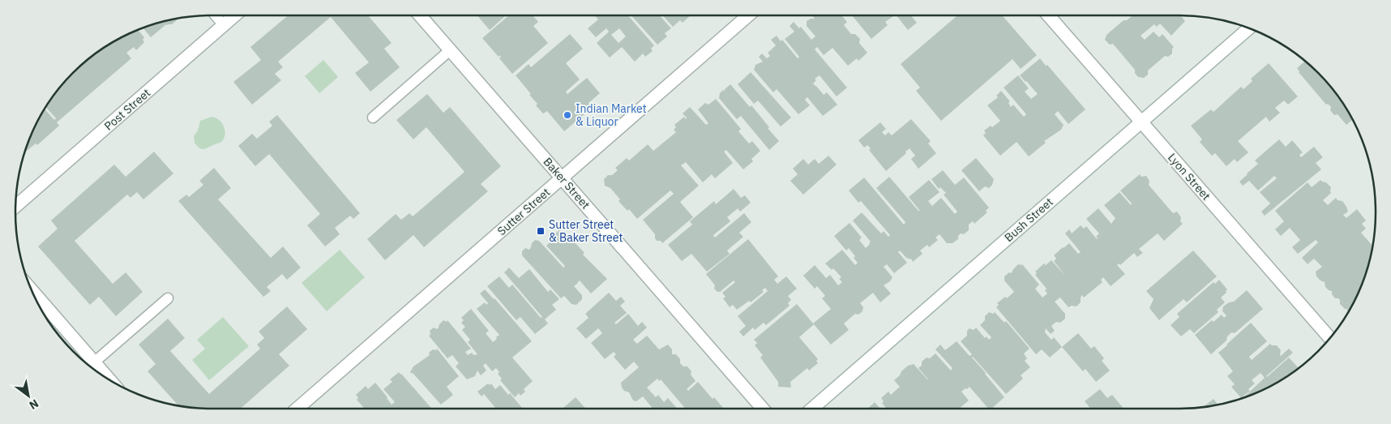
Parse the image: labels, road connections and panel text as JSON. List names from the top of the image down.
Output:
{
  "streets": {
    "street": [
      "Post Street",
      "Lyon Street",
      "Baker Street",
      "Sutter Street",
      "Bush Street"
    ]
  },
  "crossings": [
    ["Lyon Street", "Bush Street"],
    ["Baker Street", "Sutter Street"]
  ],
  "places": {
    "other": ["Indian Market & Liquor"],
    "transit": ["Sutter Street & Baker Street"]
  },
  "north": "bottom right"
}
